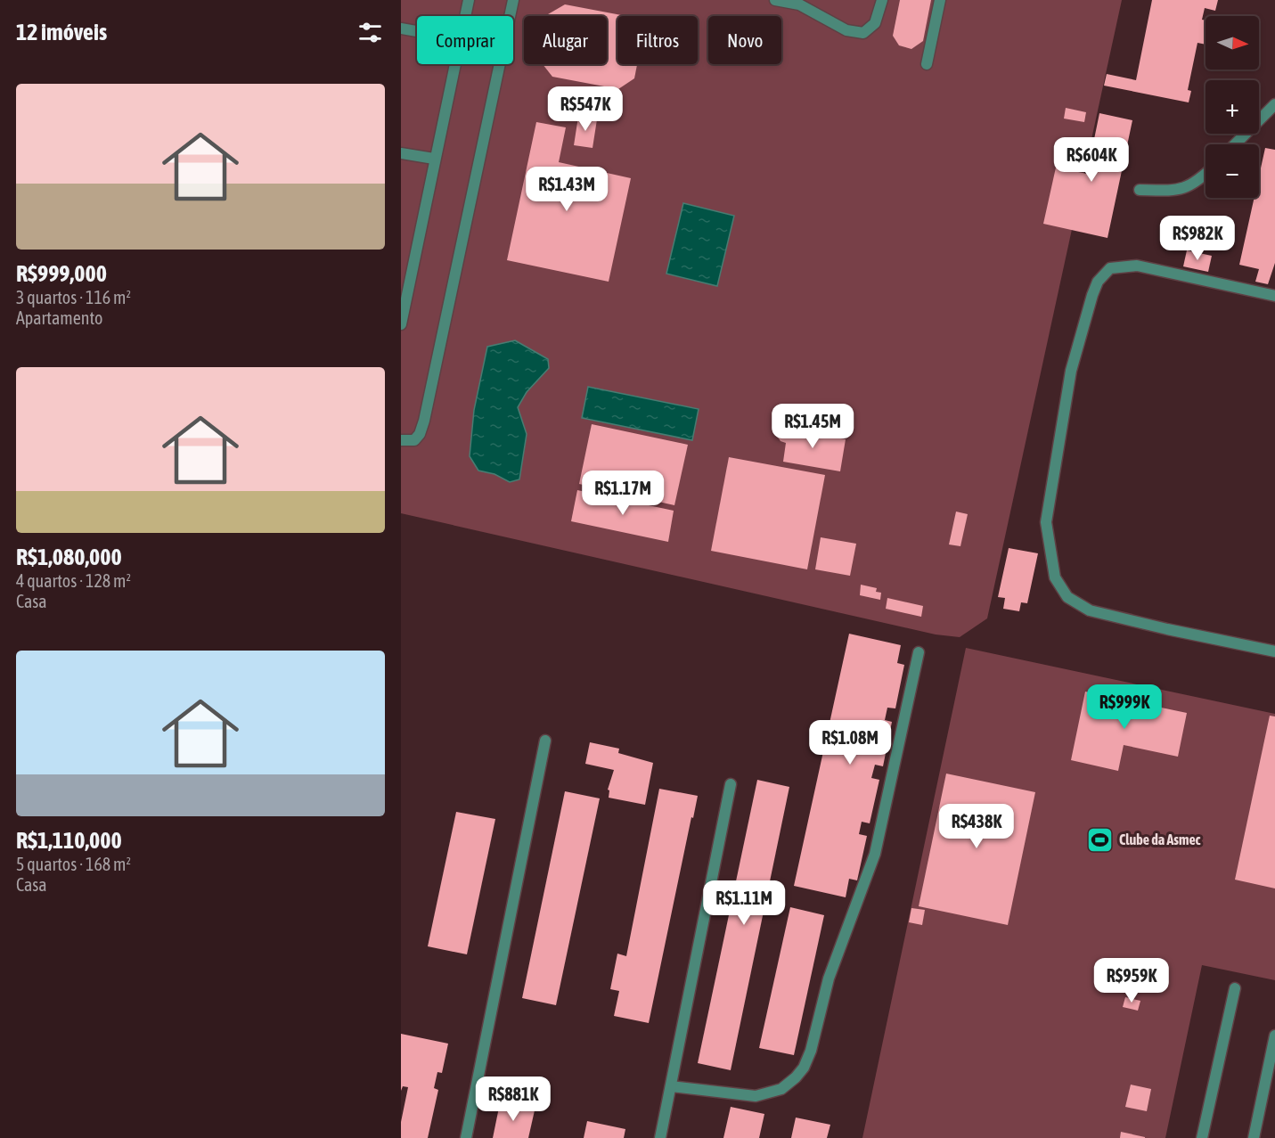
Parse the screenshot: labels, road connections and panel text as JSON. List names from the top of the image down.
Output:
{
  "places": {
    "sports": ["Clube da Asmec"]
  },
  "north": "right",
  "page": {
    "heading": "12 imóveis",
    "map_buttons": ["+", "−"],
    "chip": [
      "Comprar",
      "Alugar",
      "Filtros",
      "Novo"
    ],
    "list": [
      {
        "name": "R$999,000",
        "note": "3 quartos · 116 m² · Apartamento"
      },
      {
        "name": "R$1,080,000",
        "note": "4 quartos · 128 m² · Casa"
      },
      {
        "name": "R$1,110,000",
        "note": "5 quartos · 168 m² · Casa"
      }
    ],
    "price": [
      "R$547K",
      "R$604K",
      "R$1.43M",
      "R$982K",
      "R$1.45M",
      "R$1.17M",
      "R$999K",
      "R$1.08M",
      "R$438K",
      "R$1.11M",
      "R$959K",
      "R$881K"
    ]
  }
}
